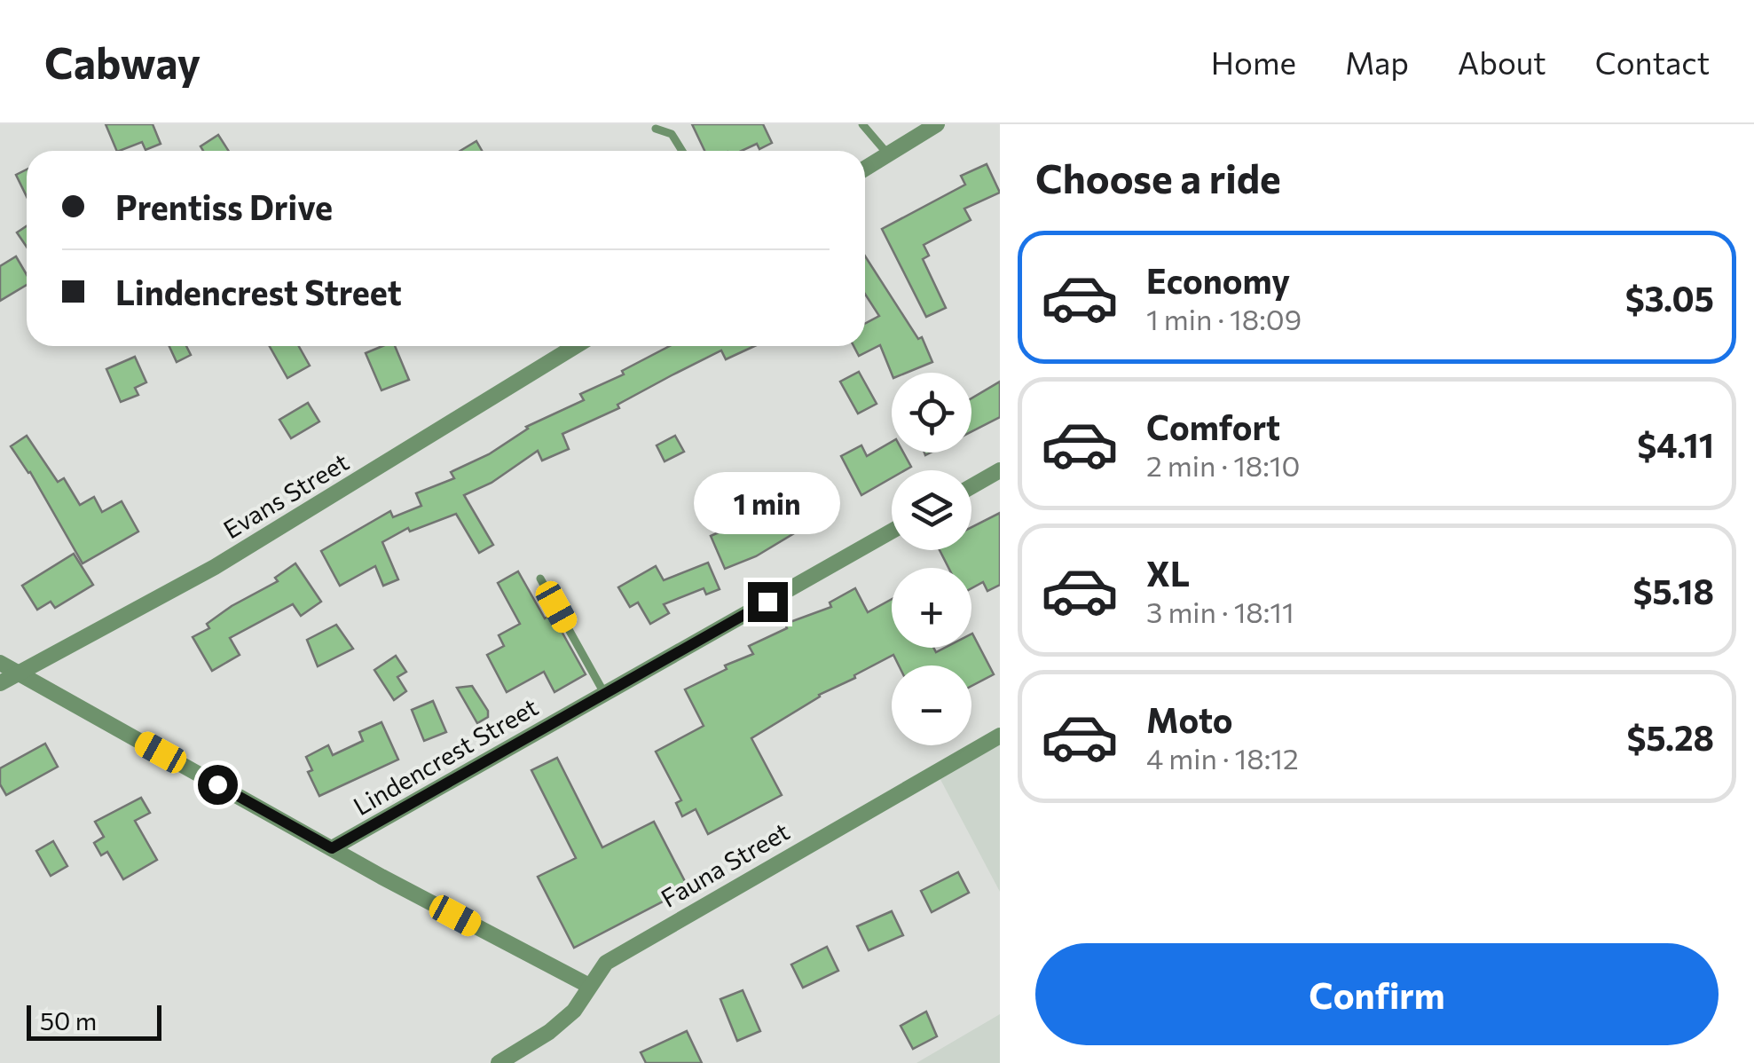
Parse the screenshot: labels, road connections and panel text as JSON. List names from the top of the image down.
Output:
{
  "streets": {
    "street": ["Evans Street", "Lindencrest Street", "Fauna Street"]
  },
  "scale_bar": "50 m",
  "page": {
    "header": "Cabway",
    "nav": [
      "Home",
      "Map",
      "About",
      "Contact"
    ],
    "heading": "Choose a ride",
    "banner": ["Prentiss Drive", "Lindencrest Street"],
    "list": [
      {
        "name": "Economy",
        "note": "1 min · 18:09",
        "value": "$3.05"
      },
      {
        "name": "Comfort",
        "note": "2 min · 18:10",
        "value": "$4.11"
      },
      {
        "name": "XL",
        "note": "3 min · 18:11",
        "value": "$5.18"
      },
      {
        "name": "Moto",
        "note": "4 min · 18:12",
        "value": "$5.28"
      }
    ],
    "map_buttons": ["+", "−"],
    "bubble": "1 min",
    "buttons": "Confirm",
    "scale": "50 m"
  }
}
